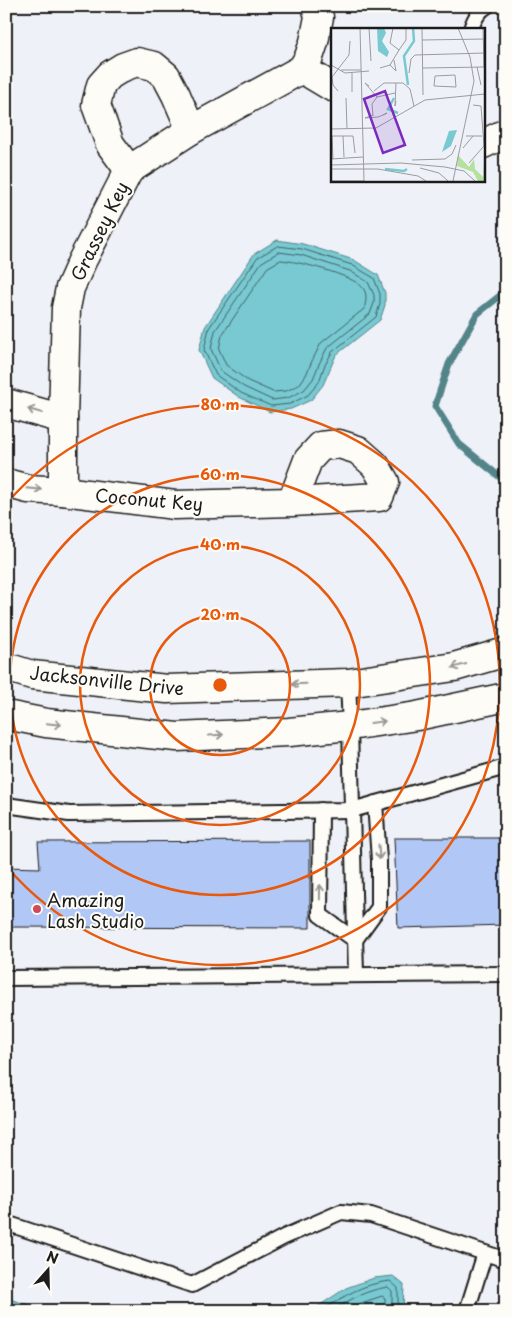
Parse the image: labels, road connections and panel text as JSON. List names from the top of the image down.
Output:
{
  "streets": {
    "street": ["Grassey Key", "Coconut Key", "Jacksonville Drive"]
  },
  "crossings": [
    ["Grassey Key", "Coconut Key"]
  ],
  "places": ["Amazing Lash Studio"],
  "north": "top",
  "rings": [
    "80 m",
    "60 m",
    "40 m",
    "20 m"
  ]
}
